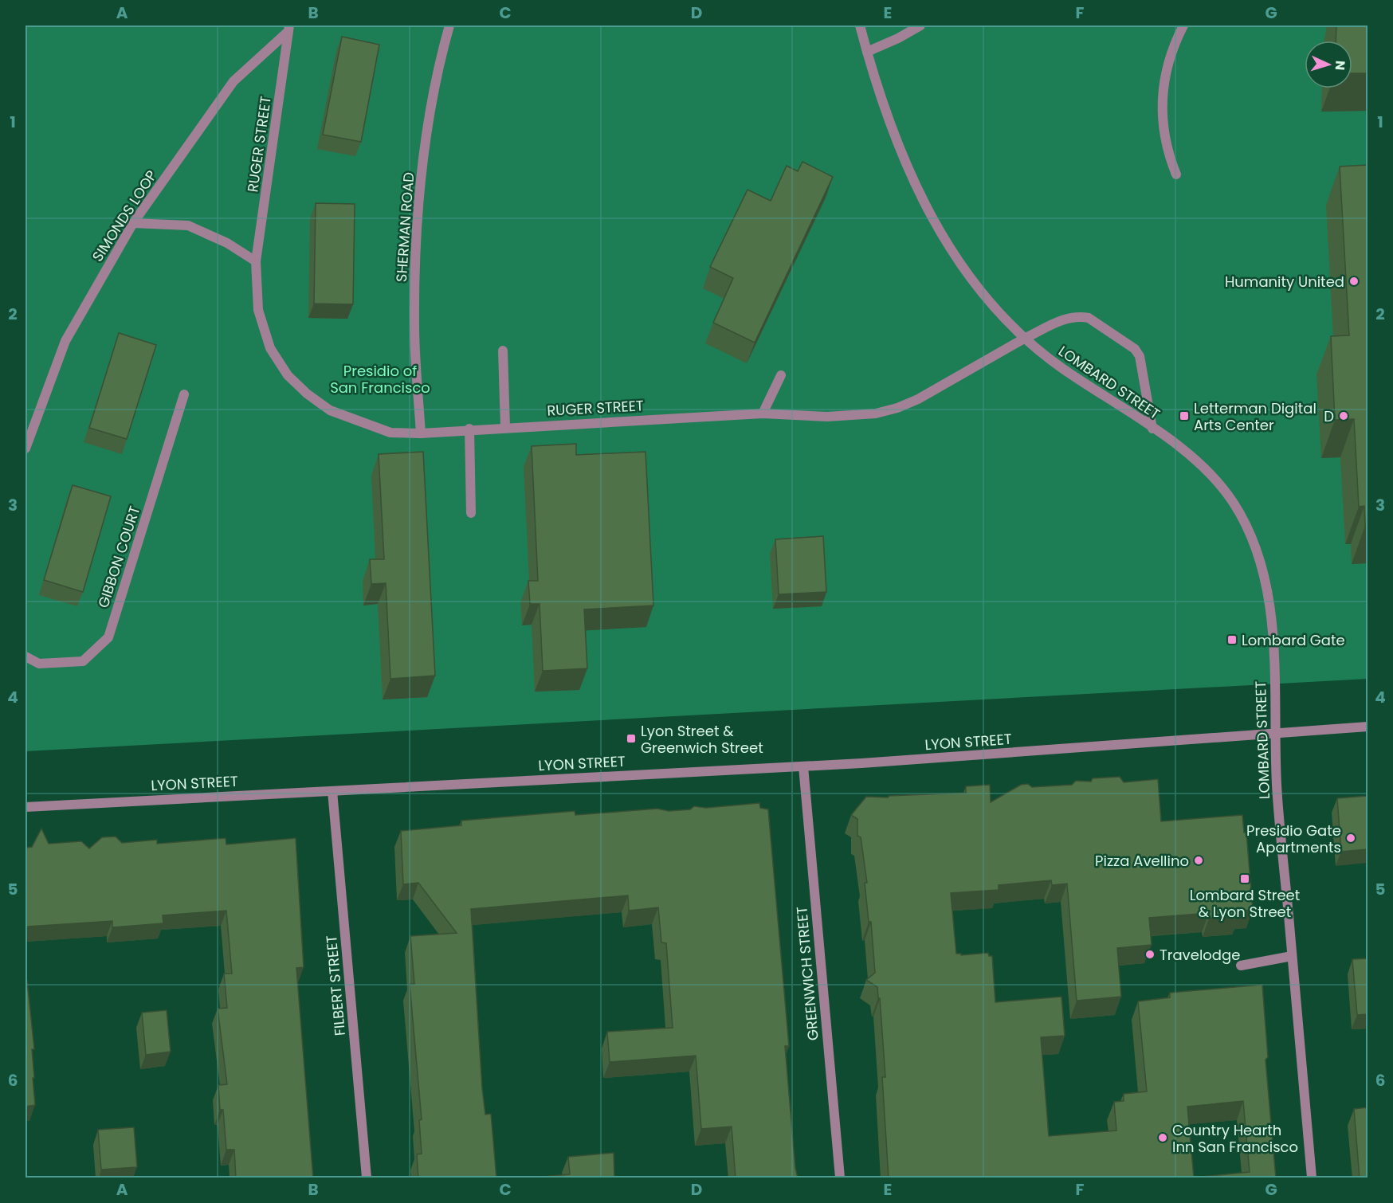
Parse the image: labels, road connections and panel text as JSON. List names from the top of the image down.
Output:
{
  "streets": {
    "street": [
      "RUGER STREET",
      "SIMONDS LOOP",
      "SHERMAN ROAD",
      "LOMBARD STREET",
      "GIBBON COURT",
      "LYON STREET",
      "GREENWICH STREET",
      "FILBERT STREET"
    ]
  },
  "crossings": [
    ["RUGER STREET", "SIMONDS LOOP"],
    ["RUGER STREET", "SHERMAN ROAD"],
    ["RUGER STREET", "LOMBARD STREET"],
    ["LOMBARD STREET", "LYON STREET"],
    ["LYON STREET", "GREENWICH STREET"],
    ["LYON STREET", "FILBERT STREET"]
  ],
  "parks": ["Presidio of San Francisco"],
  "places": {
    "other": [
      "Humanity United",
      "D",
      "Presidio Gate Apartments",
      "Pizza Avellino",
      "Travelodge",
      "Country Hearth Inn San Francisco"
    ],
    "transit": [
      "Letterman Digital Arts Center",
      "Lombard Gate",
      "Lyon Street & Greenwich Street",
      "Lombard Street & Lyon Street"
    ]
  },
  "north": "right",
  "grid": {
    "columns": [
      "A",
      "B",
      "C",
      "D",
      "E",
      "F",
      "G"
    ],
    "rows": [
      "1",
      "2",
      "3",
      "4",
      "5",
      "6"
    ]
  }
}
